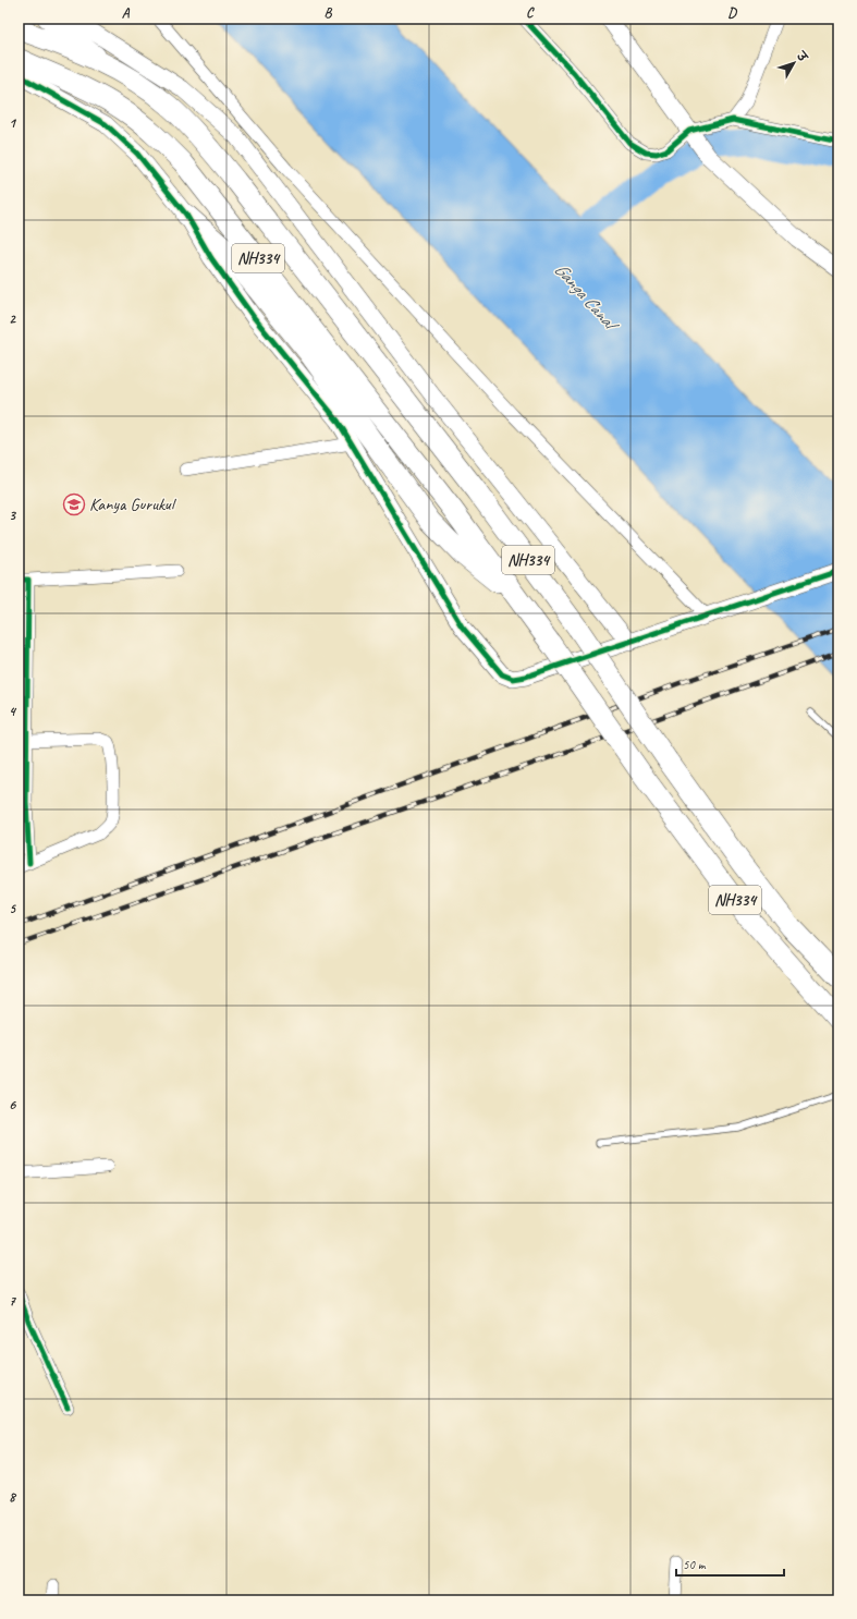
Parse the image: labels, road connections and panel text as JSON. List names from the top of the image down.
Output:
{
  "streets": {
    "highway": ["NH334"]
  },
  "water": ["Ganga Canal"],
  "places": {
    "school or university": ["Kanya Gurukul"]
  },
  "scale_bar": "50 m",
  "north": "top right",
  "grid": {
    "columns": [
      "A",
      "B",
      "C",
      "D"
    ],
    "rows": [
      "1",
      "2",
      "3",
      "4",
      "5",
      "6",
      "7",
      "8"
    ]
  }
}
